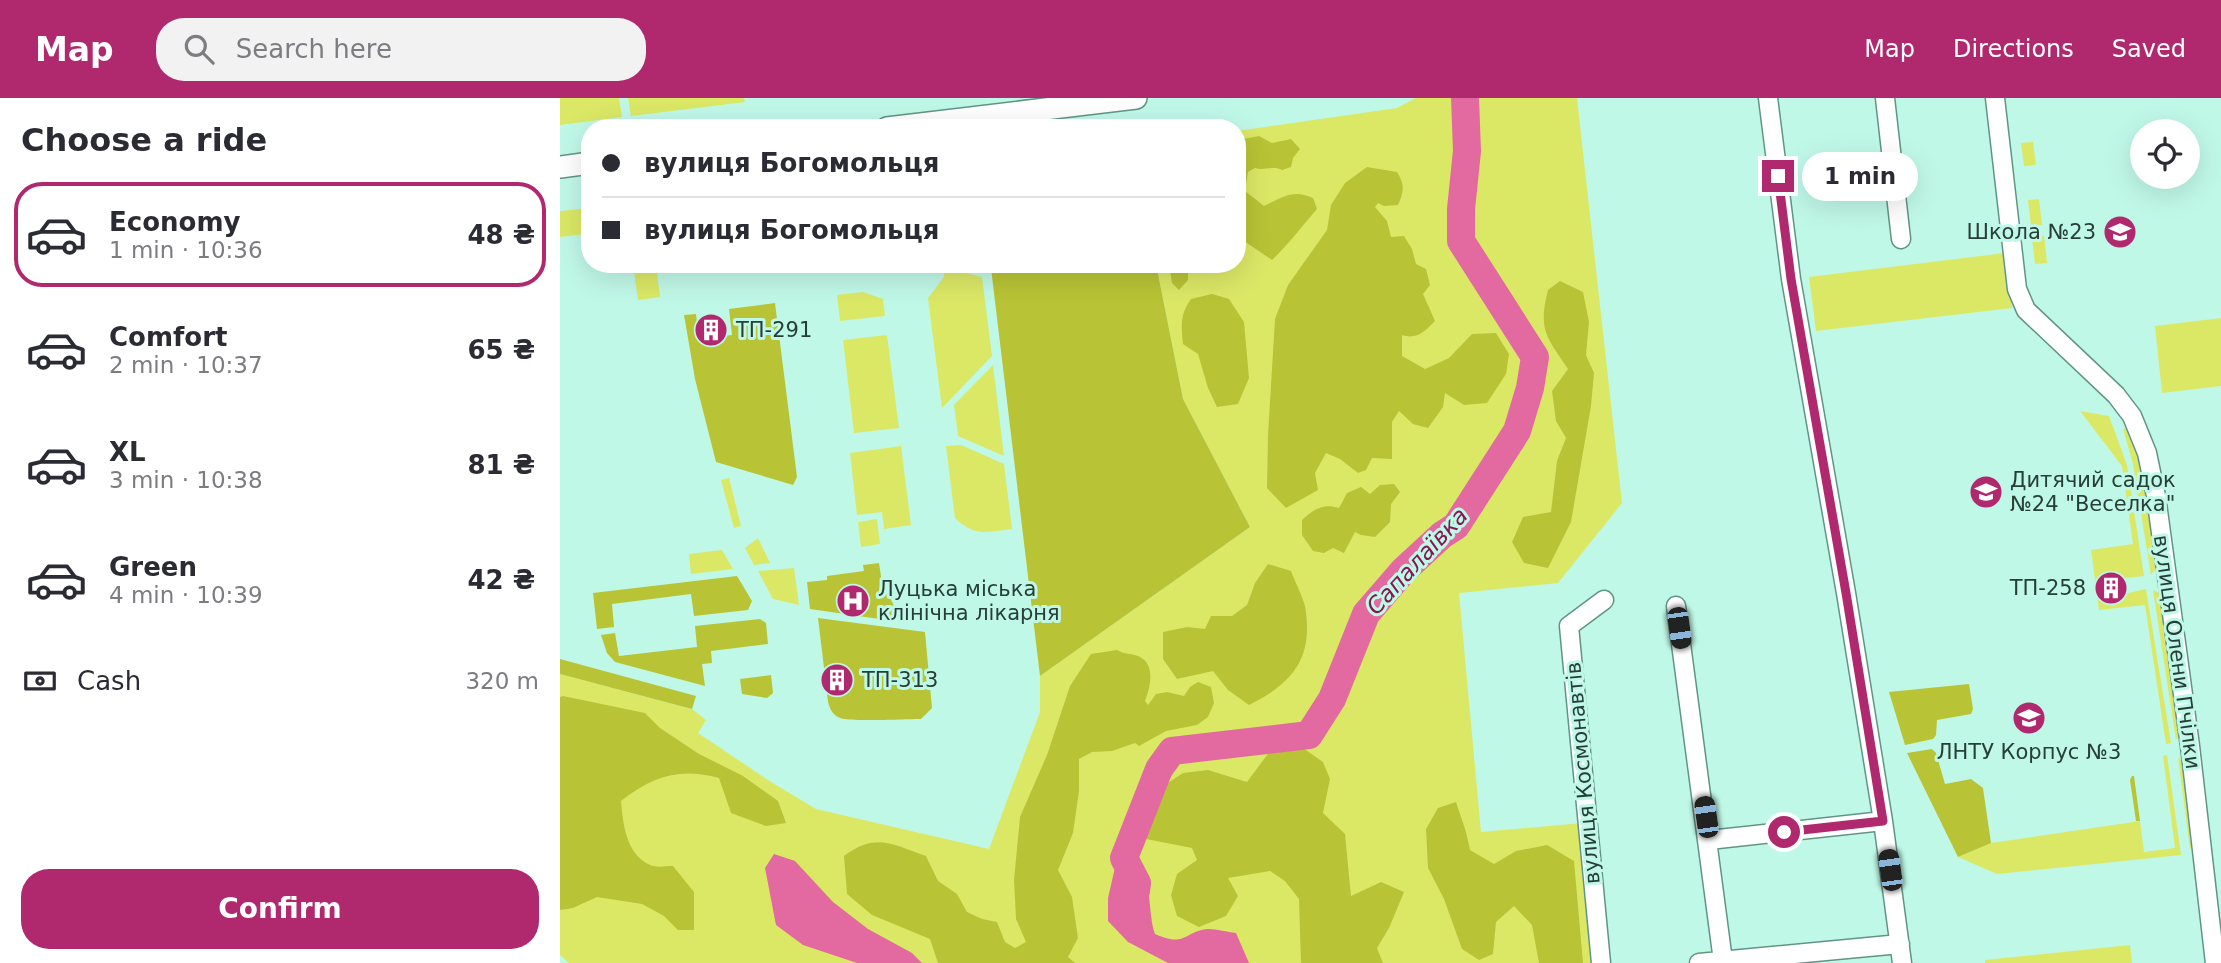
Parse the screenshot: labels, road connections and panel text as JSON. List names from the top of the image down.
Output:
{
  "streets": {
    "street": ["вулиця Олени Пчілки", "вулиця Космонавтів"]
  },
  "water": ["Сапалаївка"],
  "places": {
    "school or university": ["Школа №23", "Дитячий садок №24 \"Веселка\"", "ЛНТУ Корпус №3"],
    "building": ["ТП-291", "ТП-258", "ТП-313"],
    "hospital": ["Луцька міська клінічна лікарня"]
  },
  "page": {
    "header": "Map",
    "search": "Search here",
    "nav": ["Map", "Directions", "Saved"],
    "heading": "Choose a ride",
    "banner": ["вулиця Богомольця", "вулиця Богомольця"],
    "bubble": "1 min",
    "list": [
      {
        "name": "Economy",
        "note": "1 min · 10:36",
        "value": "48 ₴"
      },
      {
        "name": "Comfort",
        "note": "2 min · 10:37",
        "value": "65 ₴"
      },
      {
        "name": "XL",
        "note": "3 min · 10:38",
        "value": "81 ₴"
      },
      {
        "name": "Green",
        "note": "4 min · 10:39",
        "value": "42 ₴"
      }
    ],
    "pay": ["Cash", "320 m"],
    "buttons": "Confirm"
  }
}
